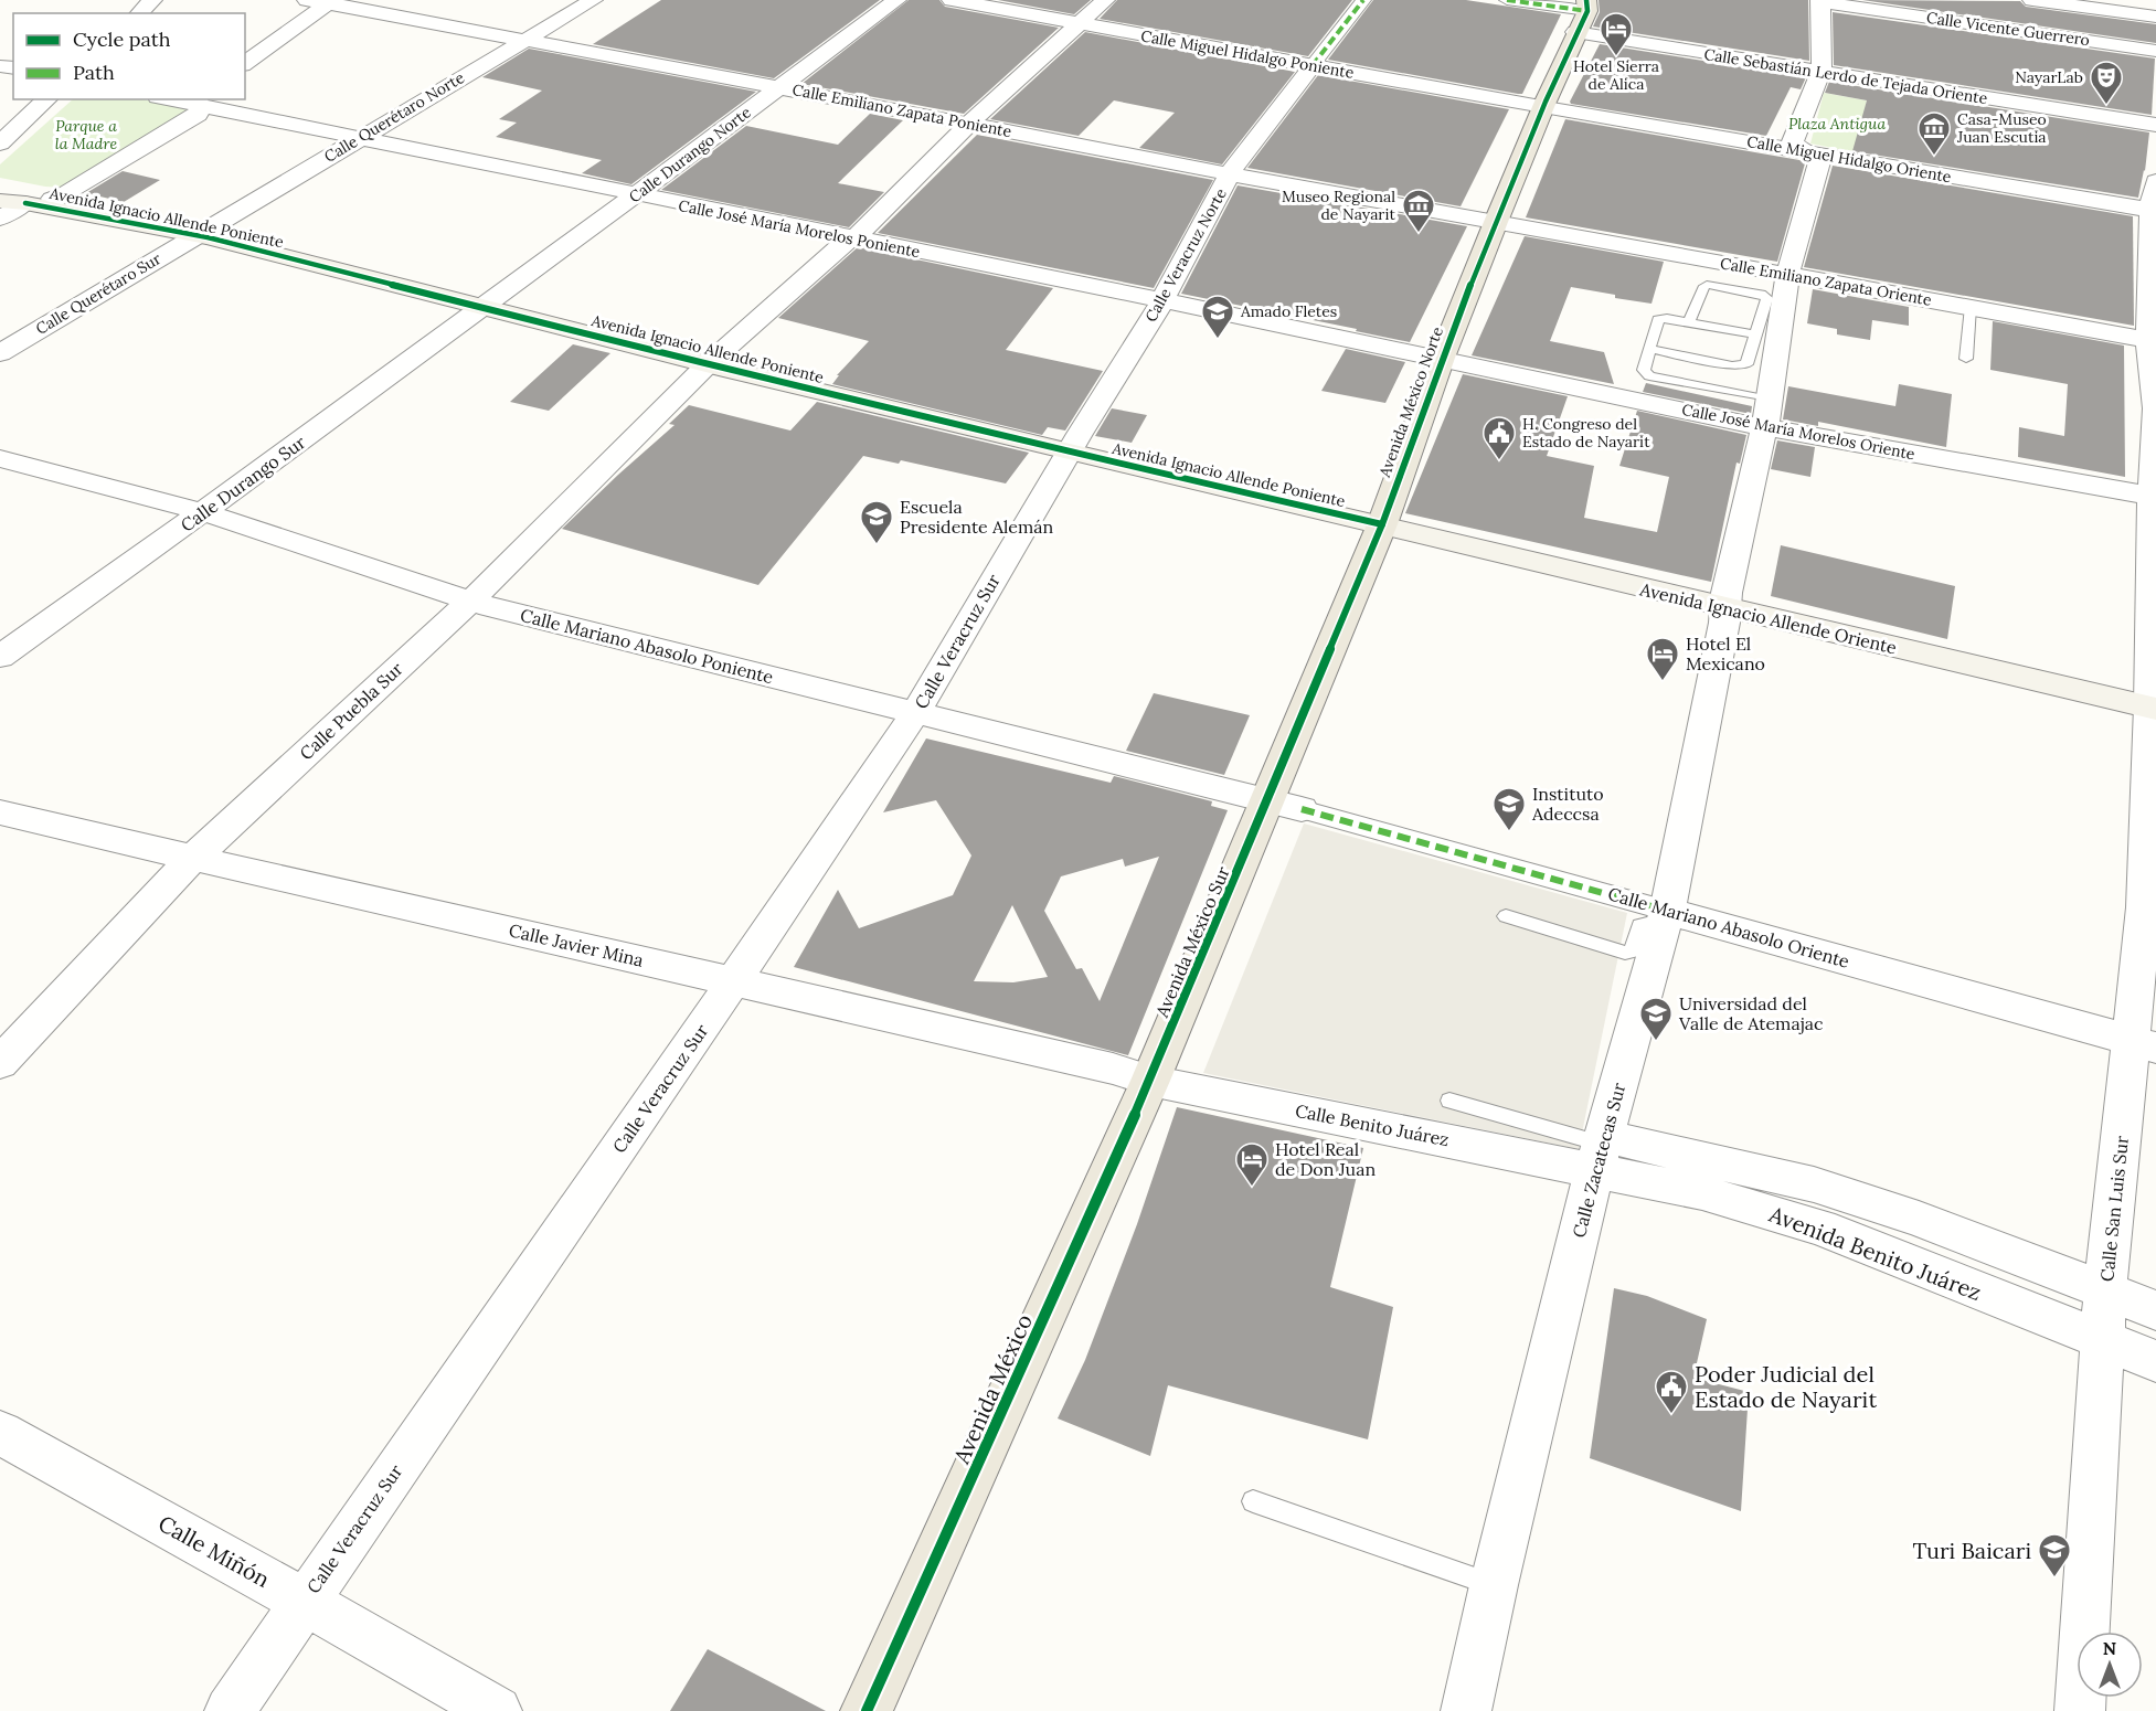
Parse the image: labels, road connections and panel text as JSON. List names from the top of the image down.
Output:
{
  "streets": {
    "main road": [
      "Avenida Ignacio Allende Poniente",
      "Avenida México Norte",
      "Avenida Ignacio Allende Oriente",
      "Avenida México Sur",
      "Avenida México"
    ],
    "street": [
      "Calle Vicente Guerrero",
      "Calle Miguel Hidalgo Poniente",
      "Calle Sebastián Lerdo de Tejada Oriente",
      "Calle Emiliano Zapata Poniente",
      "Calle Querétaro Norte",
      "Calle Durango Norte",
      "Calle Miguel Hidalgo Oriente",
      "Calle José María Morelos Poniente",
      "Calle Veracruz Norte",
      "Calle Emiliano Zapata Oriente",
      "Calle Querétaro Sur",
      "Calle José María Morelos Oriente",
      "Calle Durango Sur",
      "Calle Veracruz Sur",
      "Calle Mariano Abasolo Poniente",
      "Calle Puebla Sur",
      "Calle Mariano Abasolo Oriente",
      "Calle Javier Mina",
      "Calle Benito Juárez",
      "Calle Zacatecas Sur",
      "Calle San Luis Sur",
      "Avenida Benito Juárez",
      "Calle Miñón"
    ]
  },
  "crossings": [
    ["Calle Miguel Hidalgo Poniente", "Calle Miguel Hidalgo Oriente"],
    ["Calle Miguel Hidalgo Poniente", "Calle Veracruz Norte"],
    ["Calle Miguel Hidalgo Poniente", "Avenida México Norte"],
    ["Calle Miguel Hidalgo Poniente", "Calle Puebla Sur"],
    ["Calle Sebastián Lerdo de Tejada Oriente", "Avenida México Norte"],
    ["Calle Emiliano Zapata Poniente", "Calle Querétaro Norte"],
    ["Calle Emiliano Zapata Poniente", "Calle Durango Norte"],
    ["Calle Emiliano Zapata Poniente", "Calle Veracruz Norte"],
    ["Calle Emiliano Zapata Poniente", "Calle Emiliano Zapata Oriente"],
    ["Calle Emiliano Zapata Poniente", "Avenida México Norte"],
    ["Calle Emiliano Zapata Poniente", "Calle Puebla Sur"],
    ["Calle Querétaro Norte", "Avenida Ignacio Allende Poniente"],
    ["Calle Querétaro Norte", "Calle José María Morelos Poniente"],
    ["Calle Querétaro Norte", "Calle Querétaro Sur"],
    ["Calle Durango Norte", "Avenida Ignacio Allende Poniente"],
    ["Calle Durango Norte", "Calle José María Morelos Poniente"],
    ["Calle Durango Norte", "Calle Durango Sur"],
    ["Calle Miguel Hidalgo Oriente", "Avenida México Norte"],
    ["Calle Miguel Hidalgo Oriente", "Calle Zacatecas Sur"],
    ["Calle Miguel Hidalgo Oriente", "Calle San Luis Sur"],
    ["Avenida Ignacio Allende Poniente", "Calle Veracruz Norte"],
    ["Avenida Ignacio Allende Poniente", "Calle Querétaro Sur"],
    ["Avenida Ignacio Allende Poniente", "Avenida México Norte"],
    ["Avenida Ignacio Allende Poniente", "Calle Durango Sur"],
    ["Avenida Ignacio Allende Poniente", "Avenida Ignacio Allende Oriente"],
    ["Avenida Ignacio Allende Poniente", "Calle Veracruz Sur"],
    ["Avenida Ignacio Allende Poniente", "Calle Puebla Sur"],
    ["Calle José María Morelos Poniente", "Calle Veracruz Norte"],
    ["Calle José María Morelos Poniente", "Avenida México Norte"],
    ["Calle José María Morelos Poniente", "Calle José María Morelos Oriente"],
    ["Calle José María Morelos Poniente", "Calle Puebla Sur"],
    ["Calle Veracruz Norte", "Calle Veracruz Sur"],
    ["Calle Emiliano Zapata Oriente", "Avenida México Norte"],
    ["Calle Emiliano Zapata Oriente", "Calle Zacatecas Sur"],
    ["Calle Emiliano Zapata Oriente", "Calle San Luis Sur"],
    ["Avenida México Norte", "Calle José María Morelos Oriente"],
    ["Avenida México Norte", "Avenida Ignacio Allende Oriente"],
    ["Avenida México Norte", "Calle Mariano Abasolo Poniente"],
    ["Avenida México Norte", "Calle Mariano Abasolo Oriente"],
    ["Avenida México Norte", "Avenida México Sur"],
    ["Calle José María Morelos Oriente", "Calle Zacatecas Sur"],
    ["Calle José María Morelos Oriente", "Calle San Luis Sur"],
    ["Calle Durango Sur", "Calle Mariano Abasolo Poniente"],
    ["Avenida Ignacio Allende Oriente", "Calle Zacatecas Sur"],
    ["Avenida Ignacio Allende Oriente", "Calle San Luis Sur"],
    ["Calle Veracruz Sur", "Calle Mariano Abasolo Poniente"],
    ["Calle Veracruz Sur", "Calle Javier Mina"],
    ["Calle Veracruz Sur", "Calle Miñón"],
    ["Calle Mariano Abasolo Poniente", "Calle Puebla Sur"],
    ["Calle Mariano Abasolo Poniente", "Calle Mariano Abasolo Oriente"],
    ["Calle Mariano Abasolo Poniente", "Avenida México Sur"],
    ["Calle Puebla Sur", "Calle Javier Mina"],
    ["Calle Mariano Abasolo Oriente", "Avenida México Sur"],
    ["Calle Mariano Abasolo Oriente", "Calle Zacatecas Sur"],
    ["Calle Mariano Abasolo Oriente", "Calle San Luis Sur"],
    ["Avenida México Sur", "Calle Javier Mina"],
    ["Avenida México Sur", "Calle Benito Juárez"],
    ["Avenida México Sur", "Avenida México"],
    ["Calle Javier Mina", "Calle Benito Juárez"],
    ["Calle Javier Mina", "Avenida México"],
    ["Calle Benito Juárez", "Calle Zacatecas Sur"],
    ["Calle Benito Juárez", "Avenida Benito Juárez"],
    ["Calle Benito Juárez", "Avenida México"],
    ["Calle Zacatecas Sur", "Avenida Benito Juárez"],
    ["Calle San Luis Sur", "Avenida Benito Juárez"]
  ],
  "parks": ["Plaza Antigua", "Parque a la Madre"],
  "places": {
    "hotel": ["Hotel Sierra de Alica", "Hotel El Mexicano", "Hotel Real de Don Juan"],
    "theatre": ["NayarLab"],
    "museum": ["Casa-Museo Juan Escutia", "Museo Regional de Nayarit"],
    "school or university": [
      "Amado Fletes",
      "Escuela Presidente Alemán",
      "Instituto Adeccsa",
      "Universidad del Valle de Atemajac",
      "Turi Baicari"
    ],
    "public building": ["H. Congreso del Estado de Nayarit", "Poder Judicial del Estado de Nayarit"]
  },
  "legend": ["Cycle path", "Path"],
  "north": "top"
}
